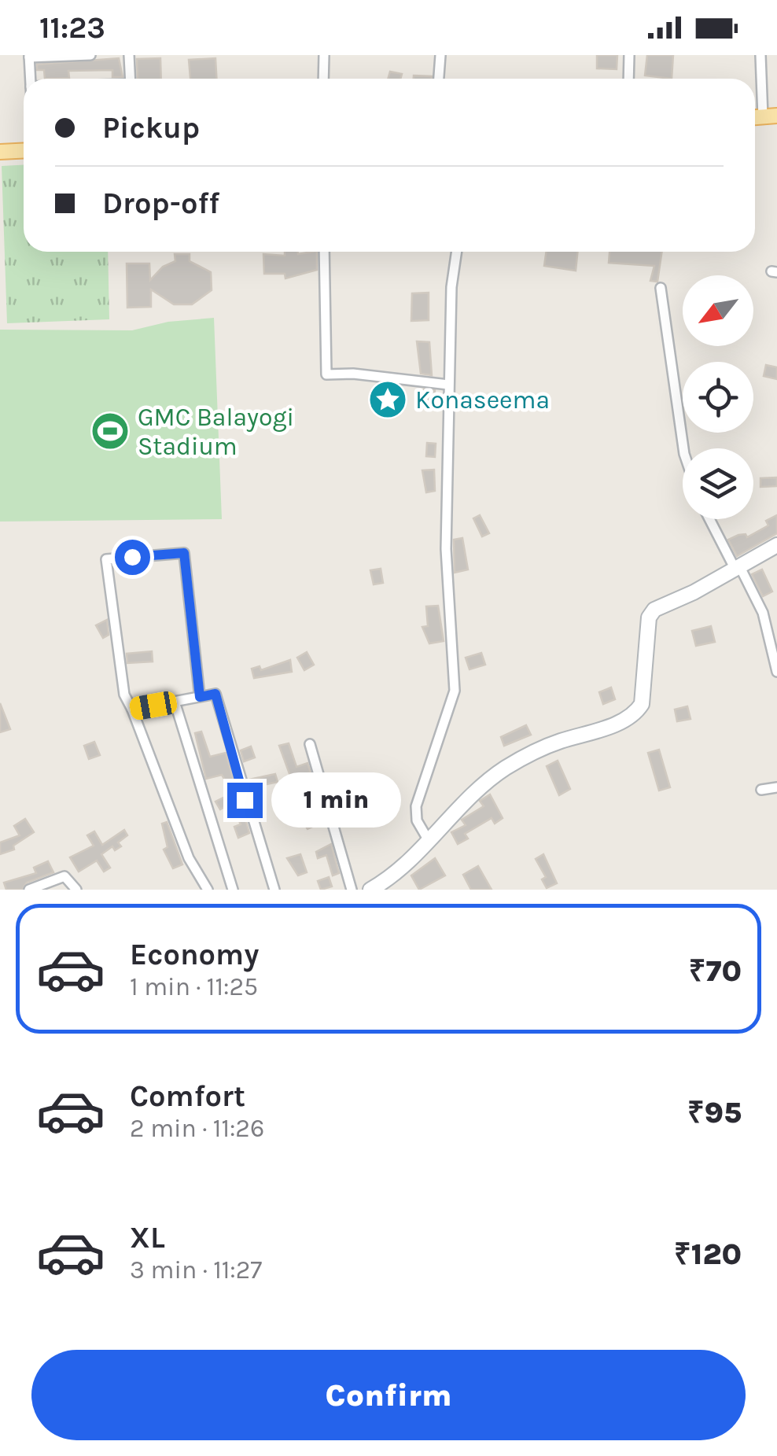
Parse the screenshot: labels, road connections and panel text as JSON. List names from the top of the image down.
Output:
{
  "places": {
    "place": ["Konaseema"],
    "sports": ["GMC Balayogi Stadium"]
  },
  "north": "bottom left",
  "page": {
    "status": "11:23",
    "banner": ["Pickup", "Drop-off"],
    "bubble": "1 min",
    "list": [
      {
        "name": "Economy",
        "note": "1 min · 11:25",
        "value": "₹70"
      },
      {
        "name": "Comfort",
        "note": "2 min · 11:26",
        "value": "₹95"
      },
      {
        "name": "XL",
        "note": "3 min · 11:27",
        "value": "₹120"
      }
    ],
    "buttons": "Confirm"
  }
}
